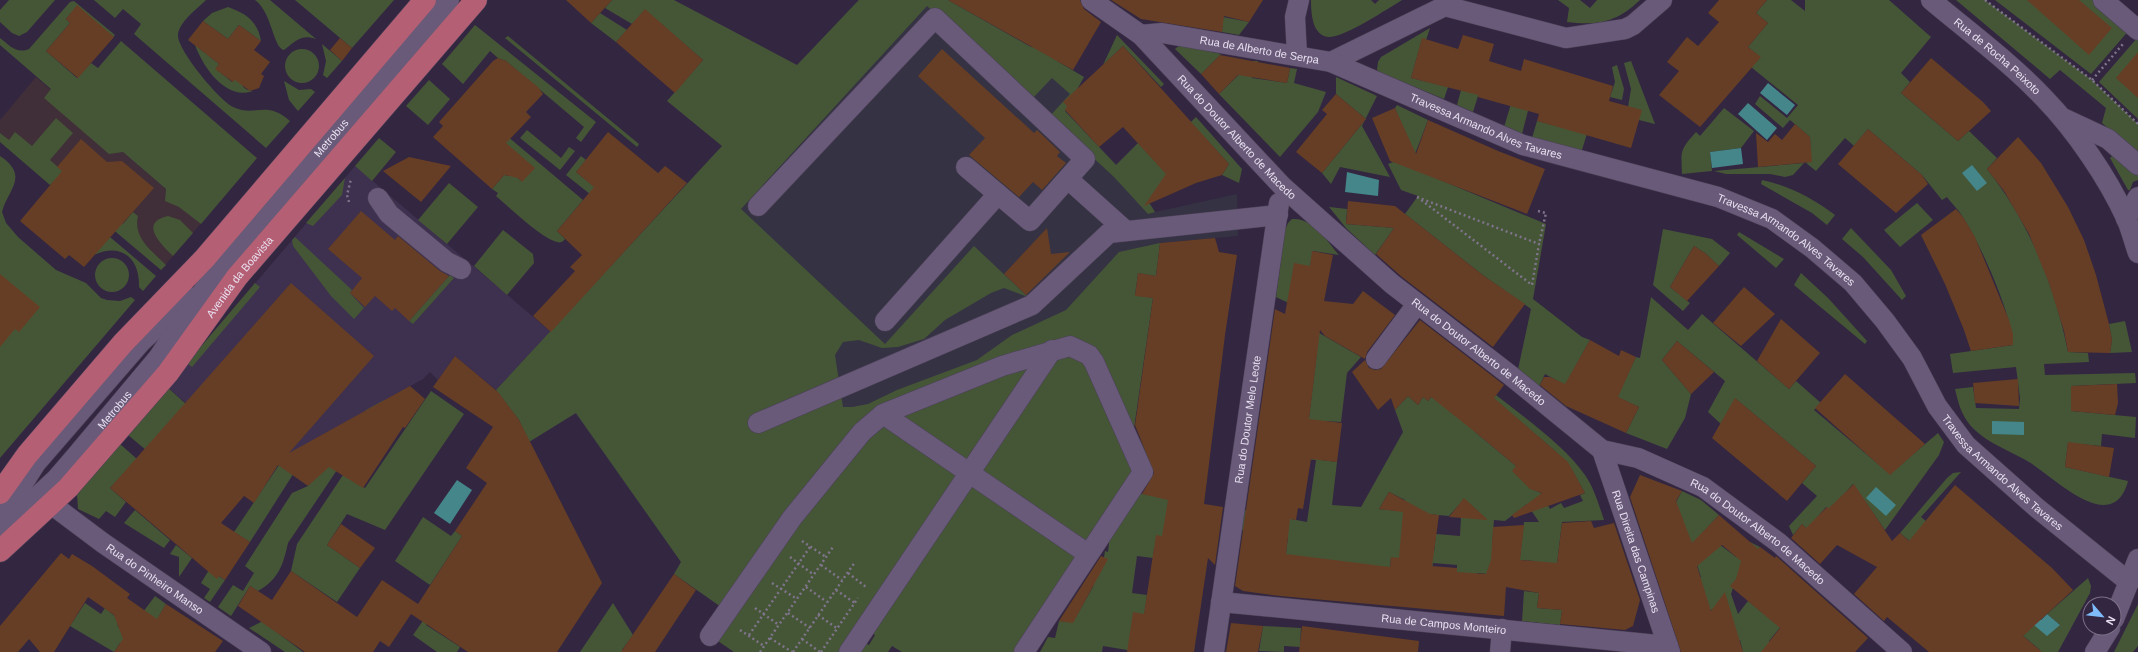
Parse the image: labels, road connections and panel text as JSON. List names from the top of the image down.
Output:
{
  "streets": {
    "main road": ["Avenida da Boavista"],
    "street": [
      "Rua de Alberto de Serpa",
      "Rua de Rocha Peixoto",
      "Travessa Armando Alves Tavares",
      "Rua do Doutor Alberto de Macedo",
      "Metrobus",
      "Rua do Doutor Melo Leote",
      "Rua Direita das Campinas",
      "Rua do Pinheiro Manso",
      "Rua de Campos Monteiro"
    ]
  },
  "crossings": [
    ["Rua de Alberto de Serpa", "Travessa Armando Alves Tavares"],
    ["Rua de Alberto de Serpa", "Rua do Doutor Alberto de Macedo"],
    ["Rua do Doutor Alberto de Macedo", "Rua do Doutor Melo Leote"],
    ["Rua do Doutor Alberto de Macedo", "Rua Direita das Campinas"],
    ["Avenida da Boavista", "Rua do Pinheiro Manso"],
    ["Rua do Doutor Melo Leote", "Rua de Campos Monteiro"],
    ["Rua Direita das Campinas", "Rua de Campos Monteiro"]
  ],
  "north": "bottom right"
}
